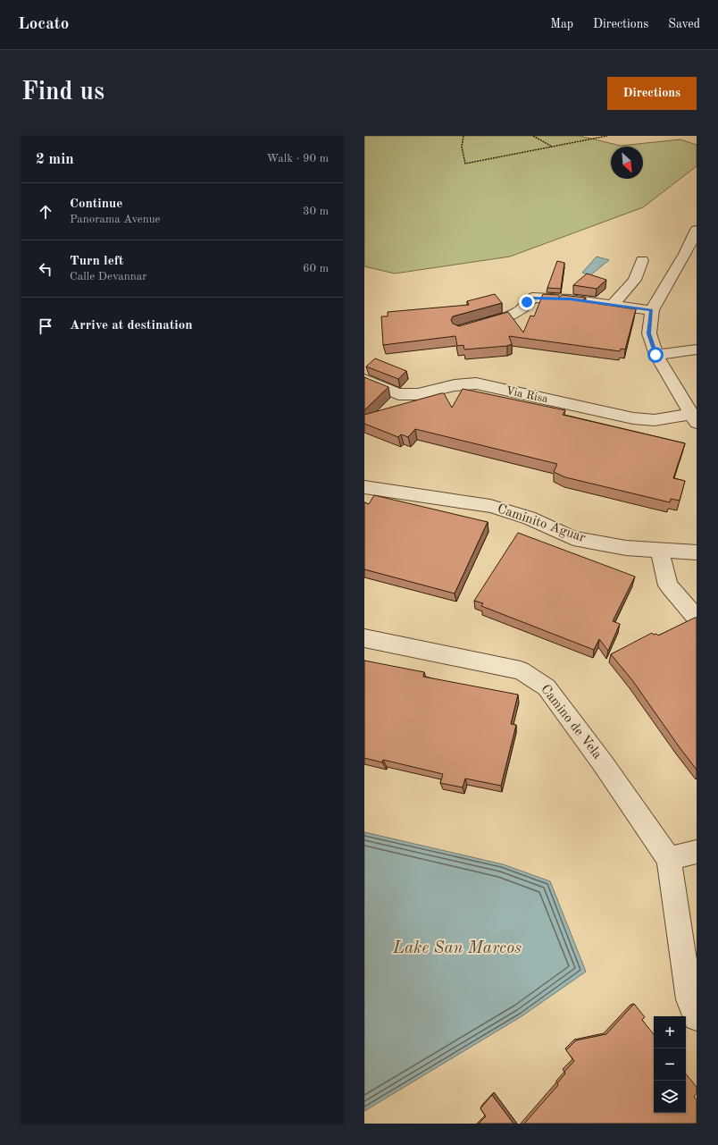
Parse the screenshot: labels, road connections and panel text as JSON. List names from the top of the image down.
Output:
{
  "streets": {
    "street": ["Via Risa", "Caminito Aguar", "Camino de Vela"]
  },
  "water": ["Lake San Marcos"],
  "north": "bottom right",
  "page": {
    "header": "Locato",
    "nav": ["Map", "Directions", "Saved"],
    "buttons": "Directions",
    "title": "Find us",
    "heading": ["2 min", "Walk · 90 m"],
    "list": [
      ["Continue", "Panorama Avenue", "30 m"],
      ["Turn left", "Calle Devannar", "60 m"],
      "Arrive at destination"
    ],
    "map_buttons": ["+", "−"]
  }
}
